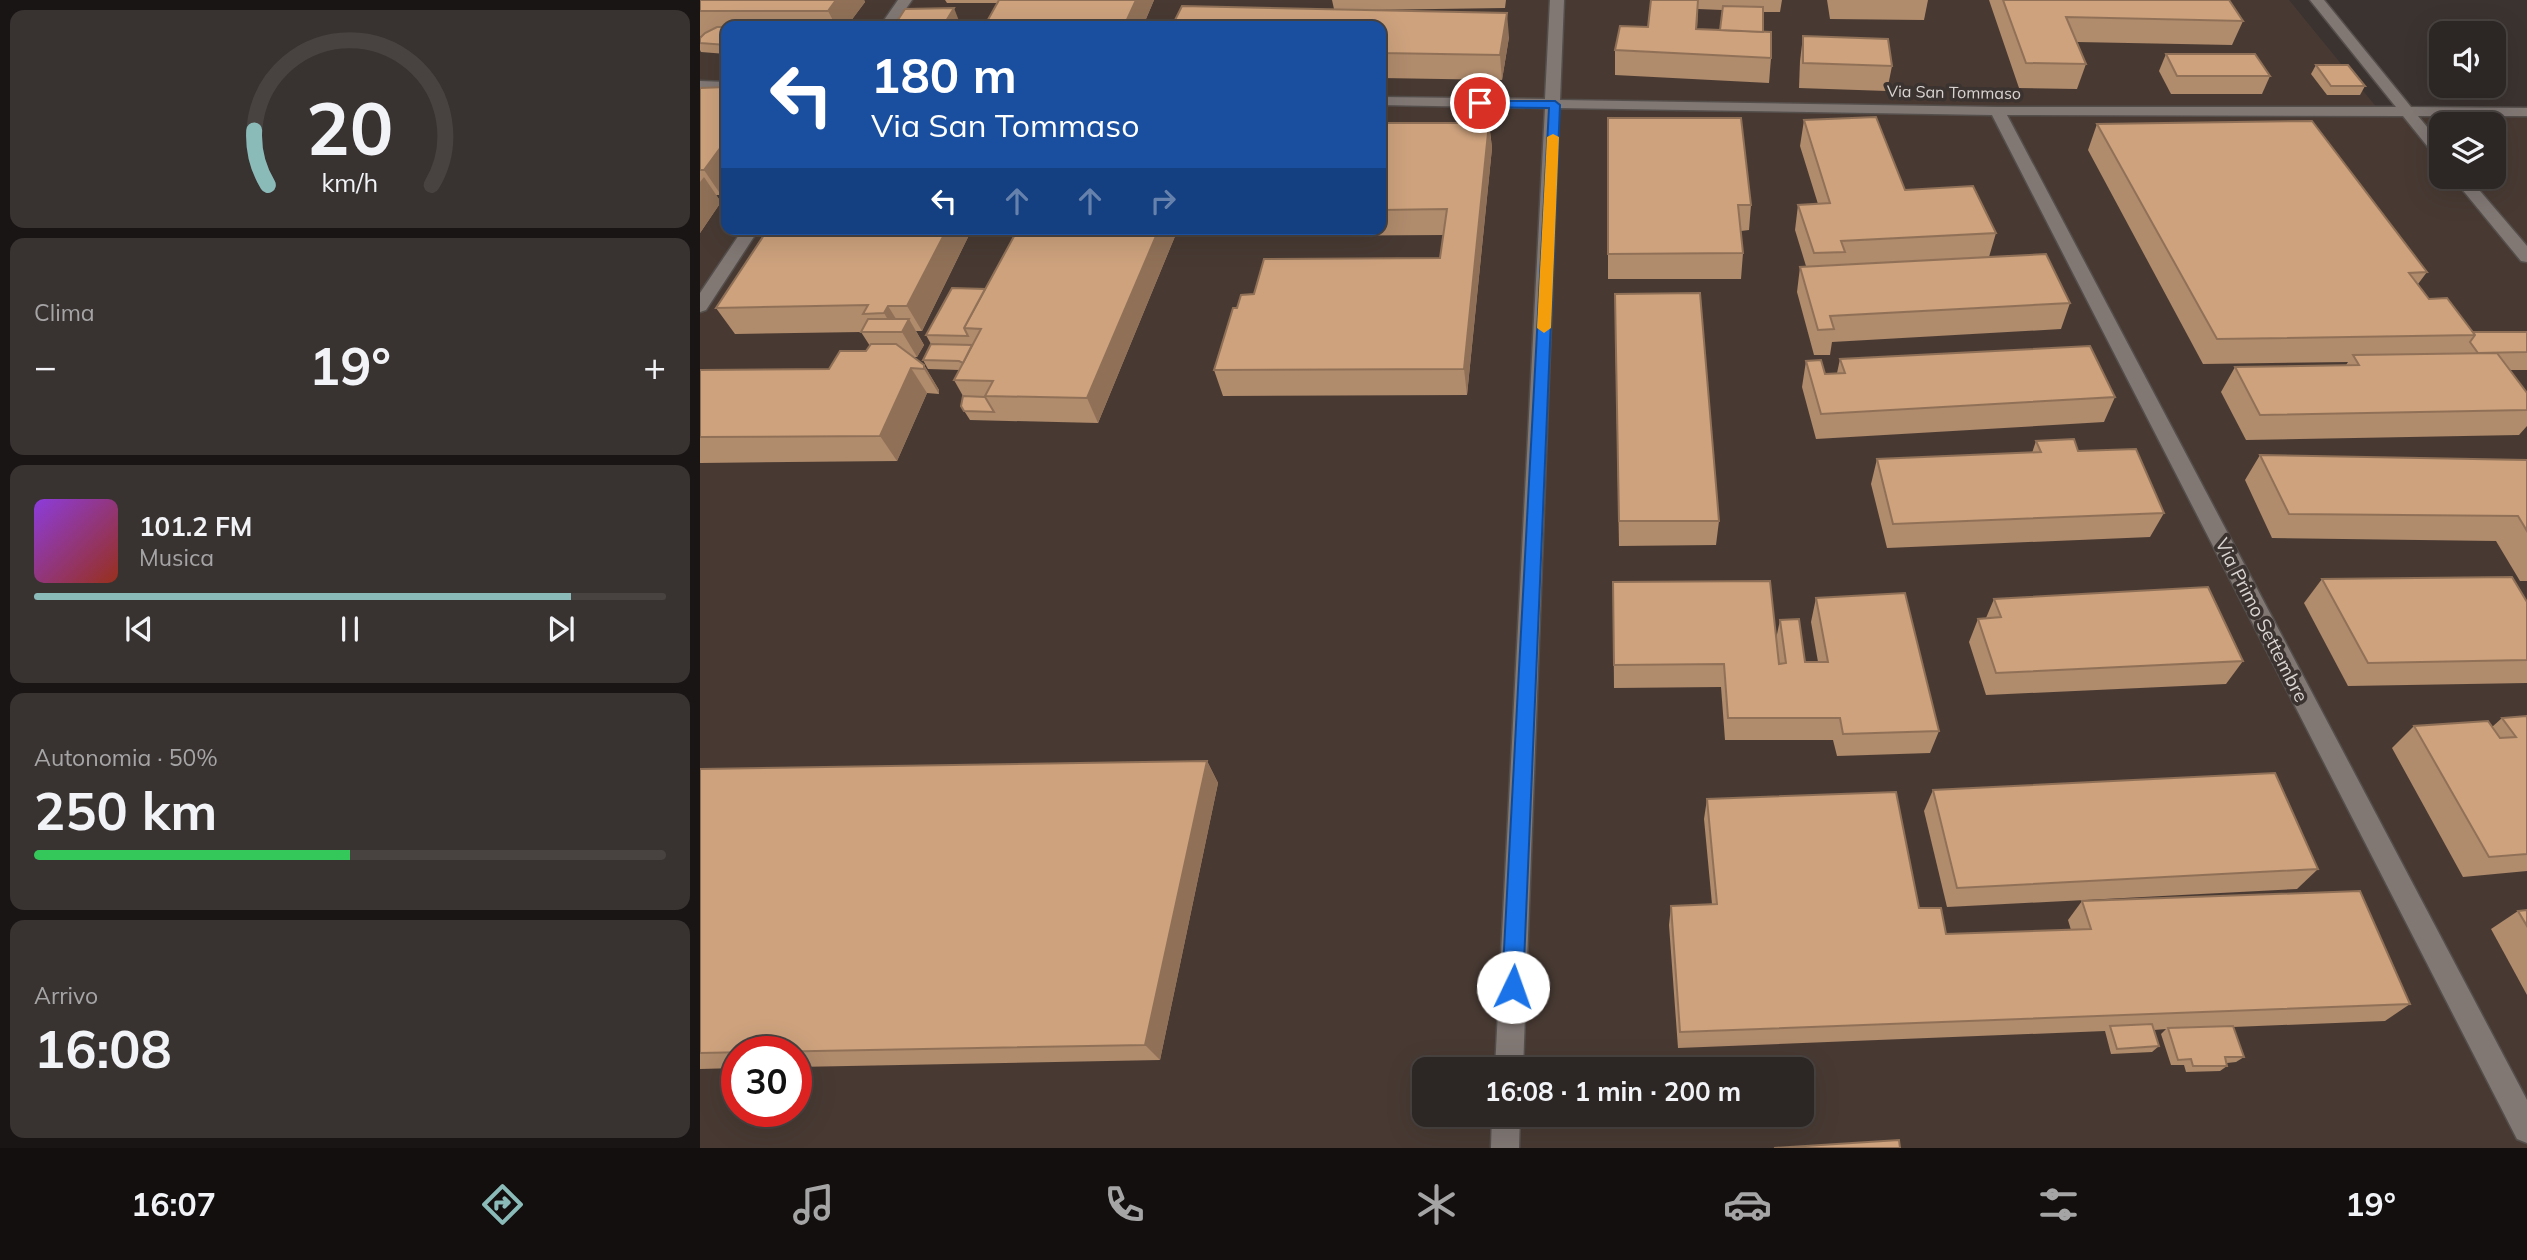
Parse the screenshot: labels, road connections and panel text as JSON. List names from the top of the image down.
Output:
{
  "streets": {
    "street": ["Via San Tommaso", "Via Primo Settembre"]
  },
  "crossings": [
    ["Via San Tommaso", "Via Primo Settembre"]
  ],
  "page": {
    "turn": ["180 m", "Via San Tommaso"],
    "tile": [
      "Clima",
      ["Autonomia · 50%", "250 km"],
      ["Arrivo", "16:08"]
    ],
    "heat": ["−", "19°", "+"],
    "song": ["101.2 FM", "Musica"],
    "limit": "30",
    "trip": "16:08 · 1 min · 200 m",
    "tabs": ["16:07", "19°"],
    "gauge": ["20", "km/h"]
  }
}
